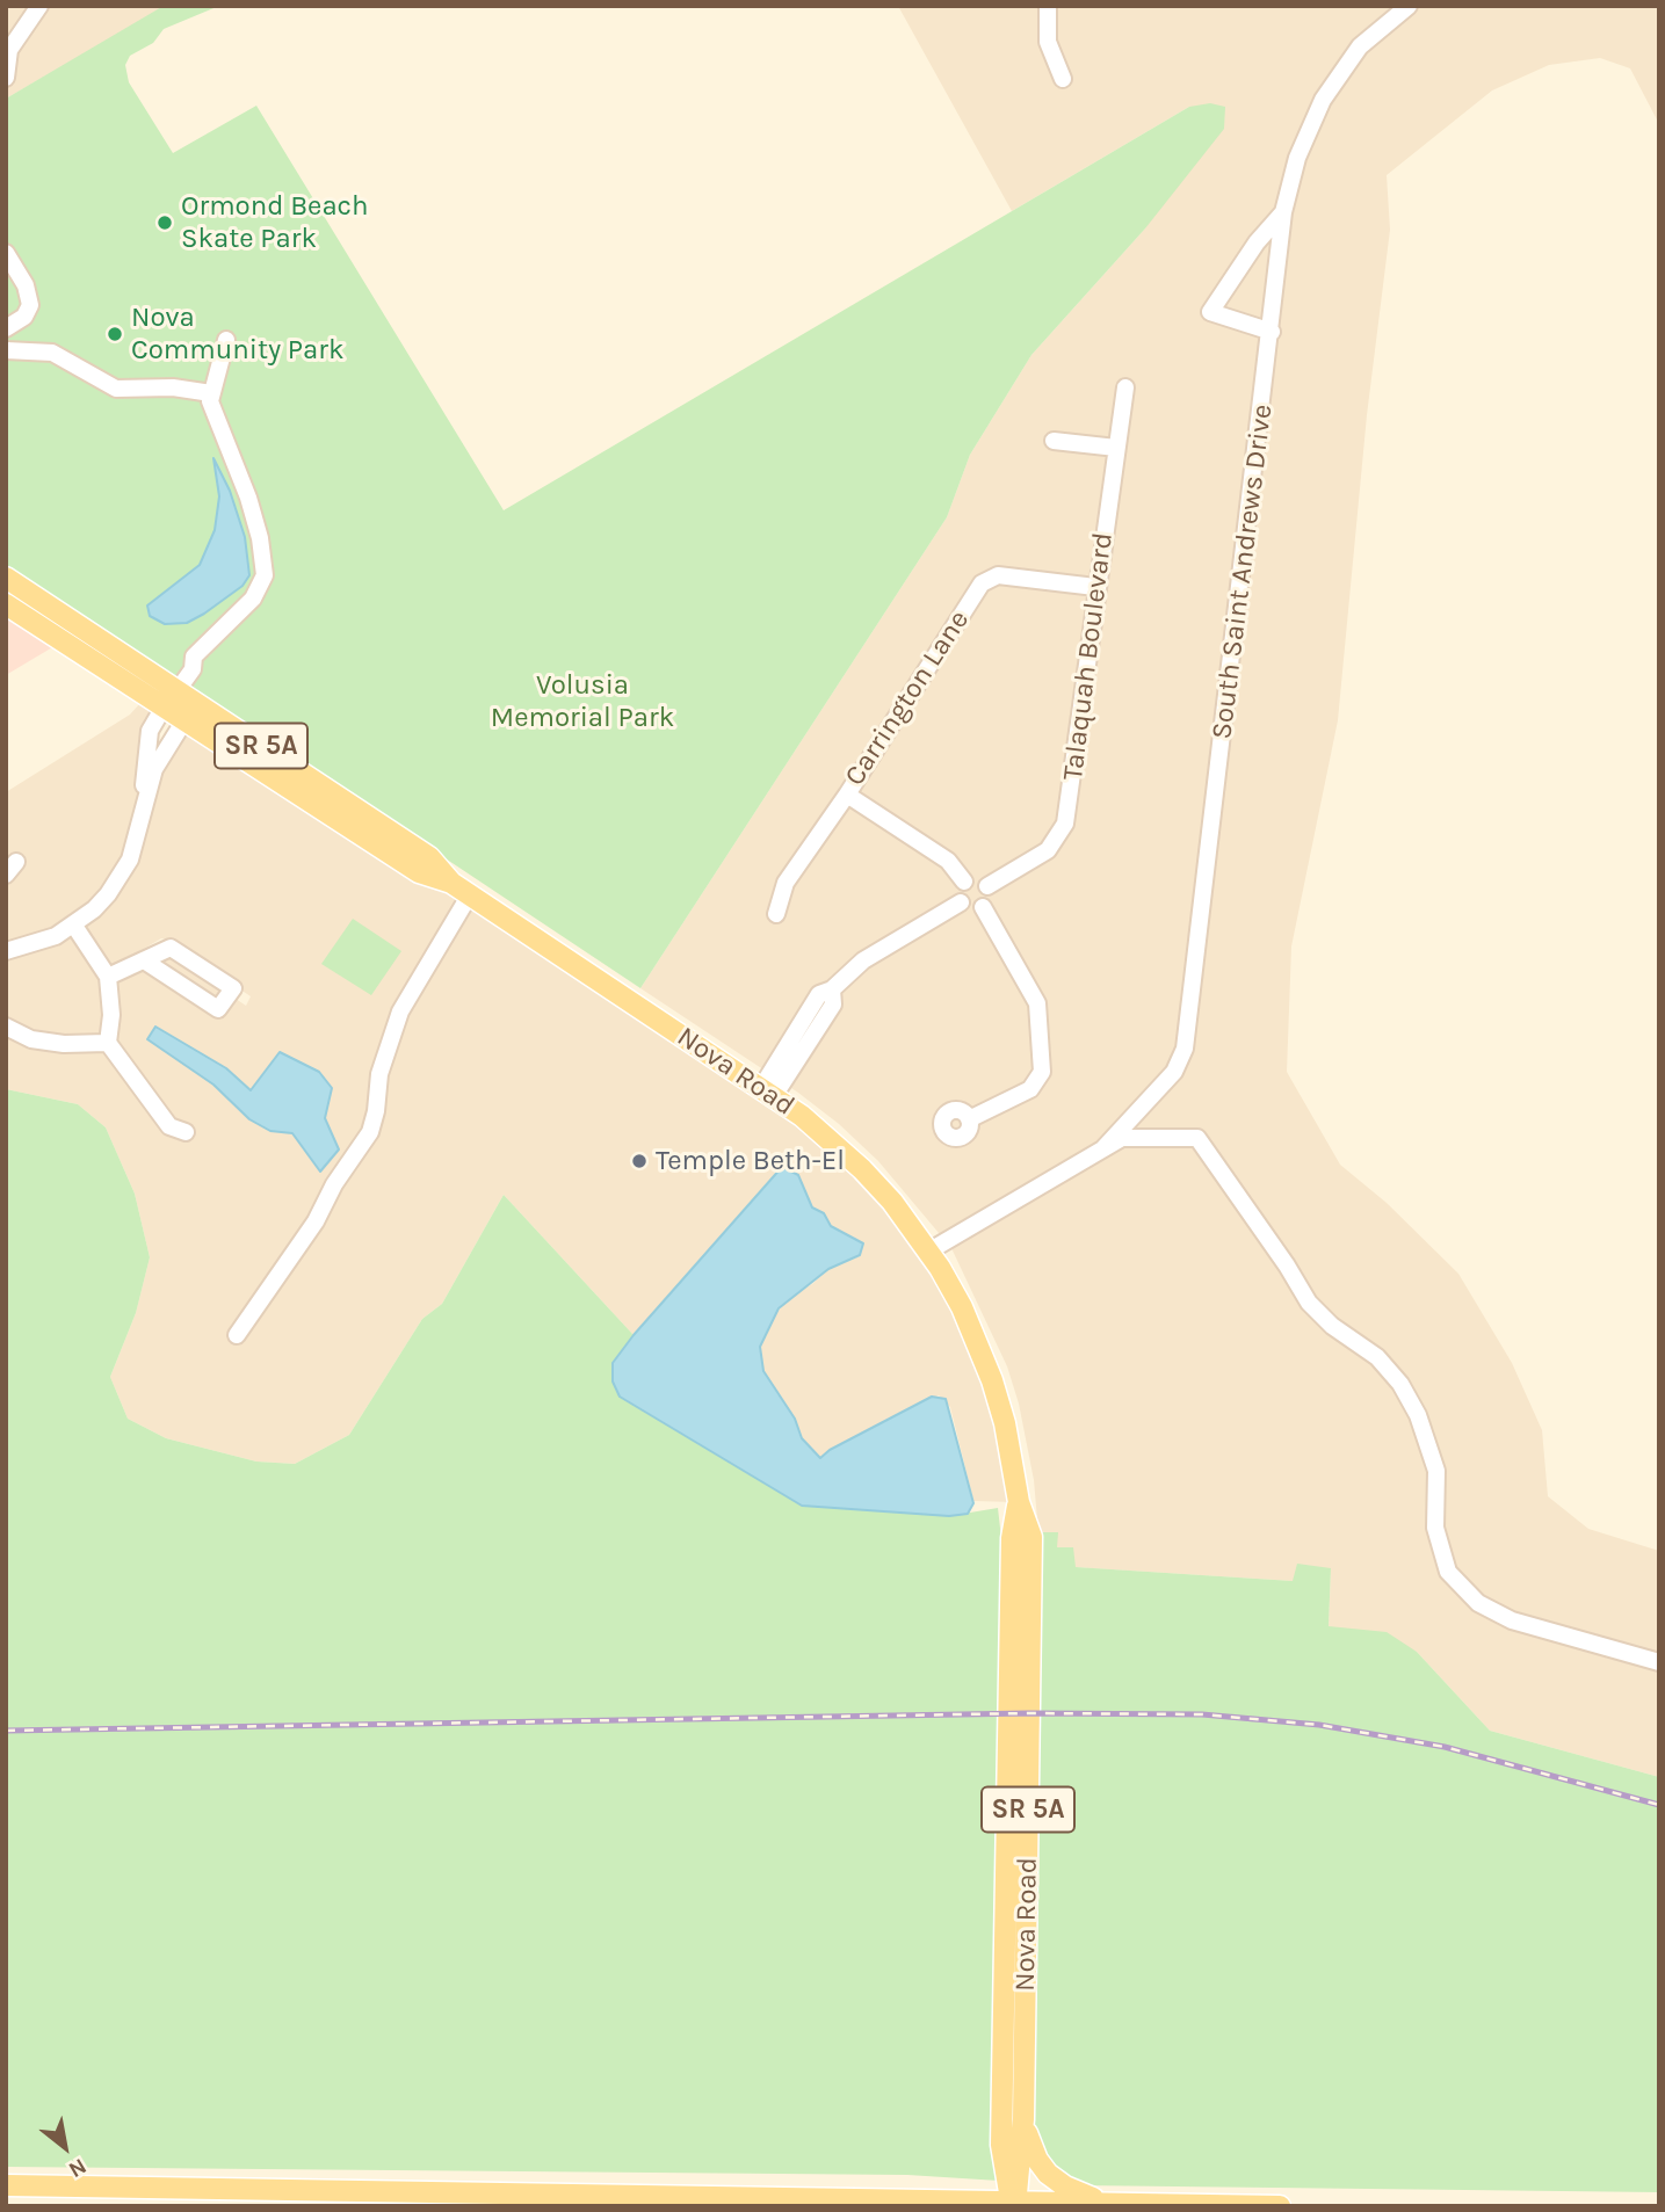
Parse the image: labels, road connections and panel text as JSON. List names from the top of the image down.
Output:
{
  "streets": {
    "main road": ["SR 5A", "Nova Road"],
    "street": ["South Saint Andrews Drive", "Talaquah Boulevard", "Carrington Lane"]
  },
  "crossings": [
    ["Talaquah Boulevard", "Carrington Lane"],
    ["SR 5A", "Nova Road"]
  ],
  "parks": ["Volusia Memorial Park"],
  "places": ["Ormond Beach Skate Park", "Nova Community Park", "Temple Beth-El"],
  "north": "bottom right"
}
